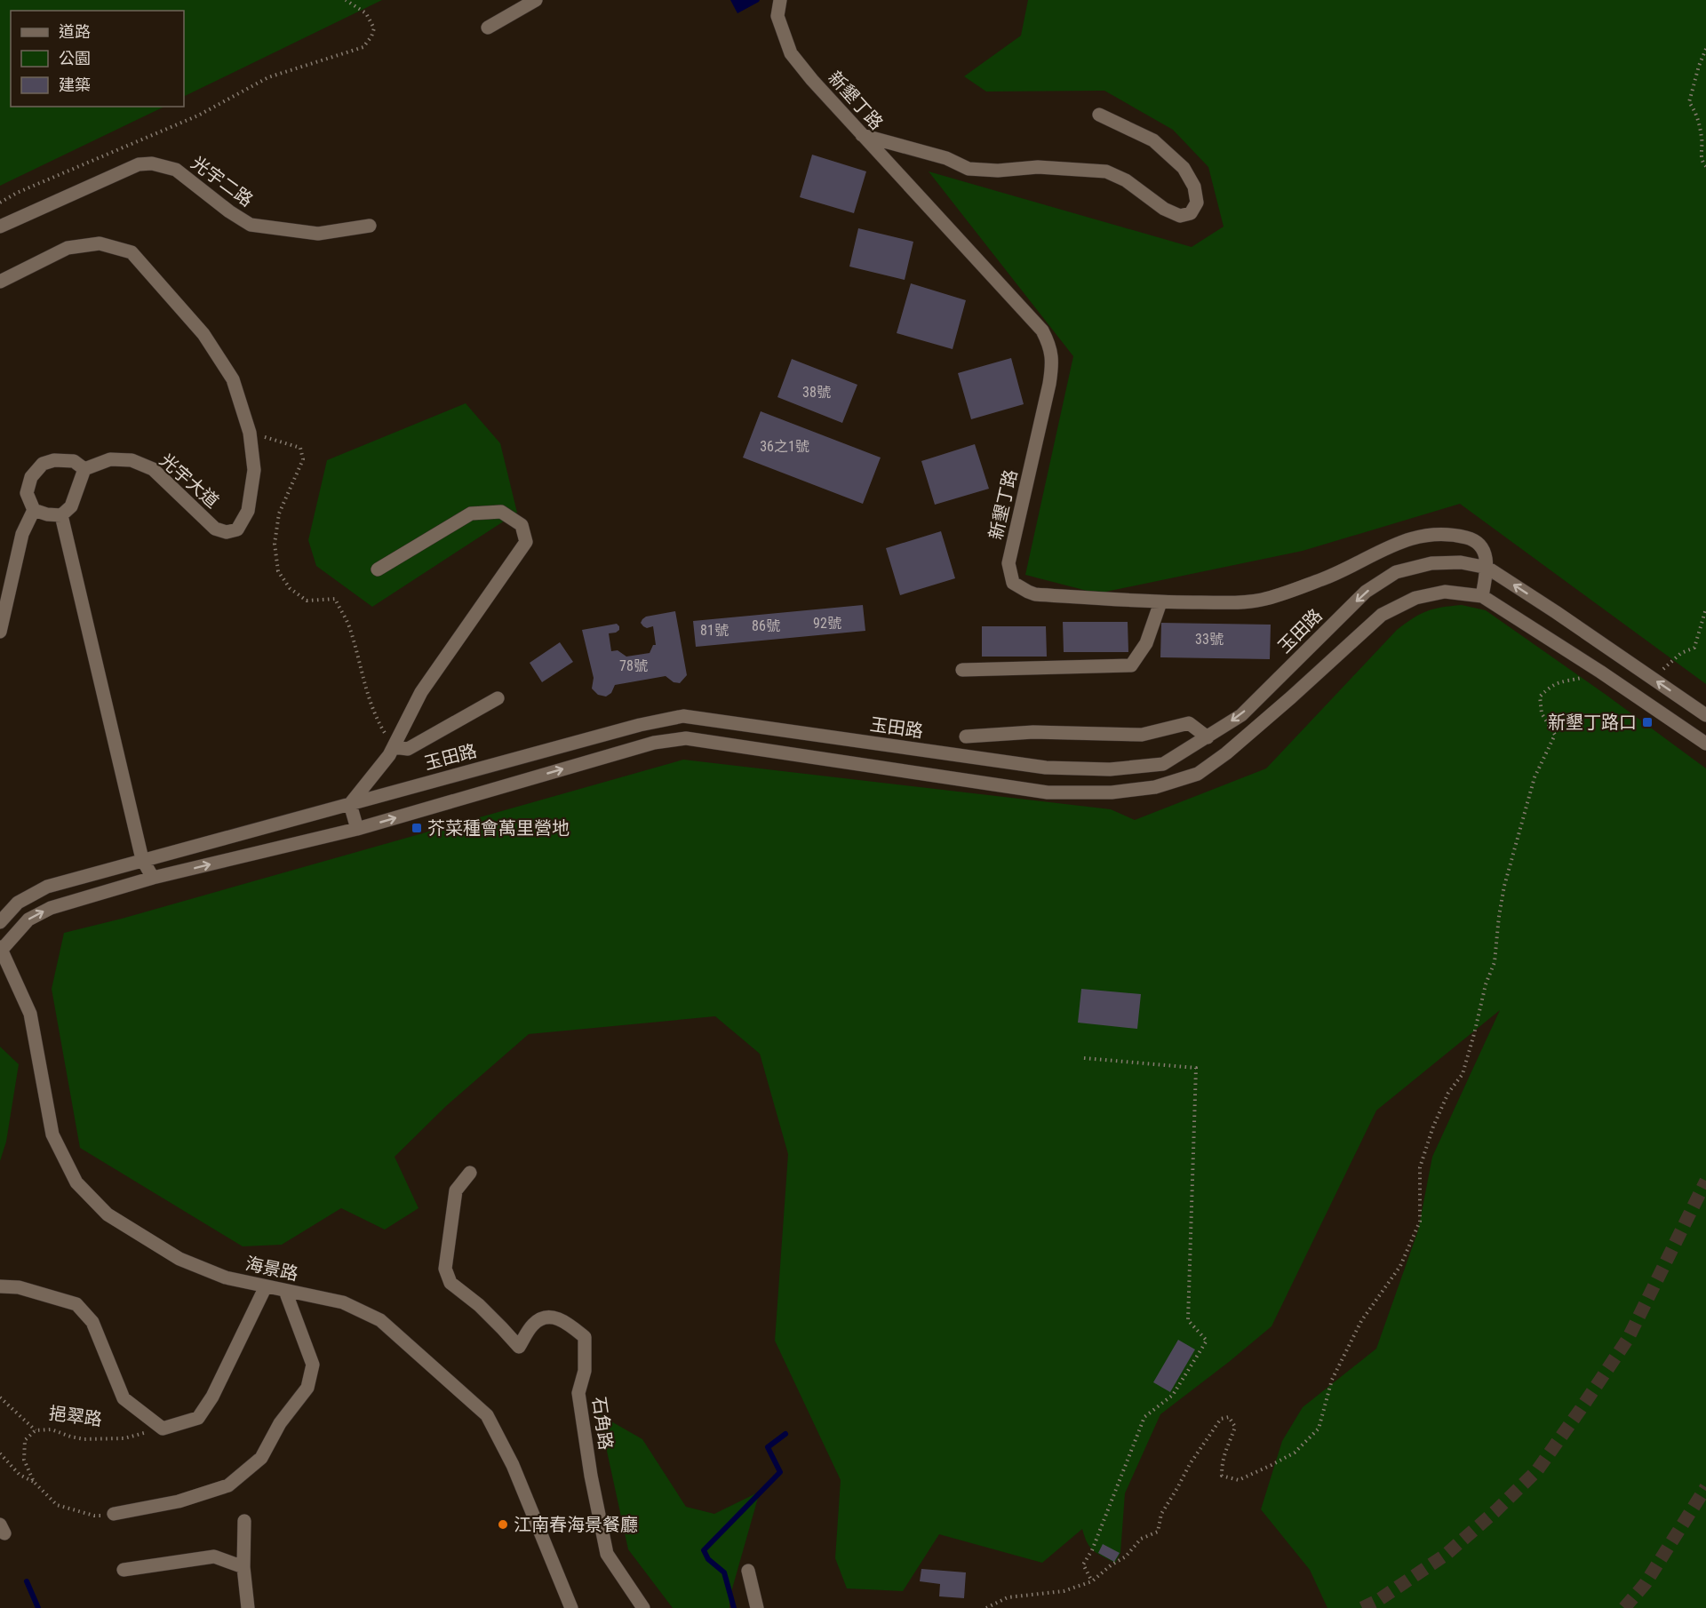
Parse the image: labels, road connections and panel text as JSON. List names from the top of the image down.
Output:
{
  "streets": {
    "street": [
      "新墾丁路",
      "光宇二路",
      "光宇大道",
      "玉田路",
      "海景路",
      "挹翠路",
      "石角路"
    ]
  },
  "crossings": [
    ["新墾丁路", "玉田路"]
  ],
  "places": {
    "transit": ["新墾丁路口", "芥菜種會萬里營地"],
    "other": ["江南春海景餐廳"]
  },
  "house_numbers": [
    "38號",
    "36之1號",
    "92號",
    "86號",
    "81號",
    "33號",
    "78號"
  ],
  "legend": ["道路", "公園", "建築"]
}
